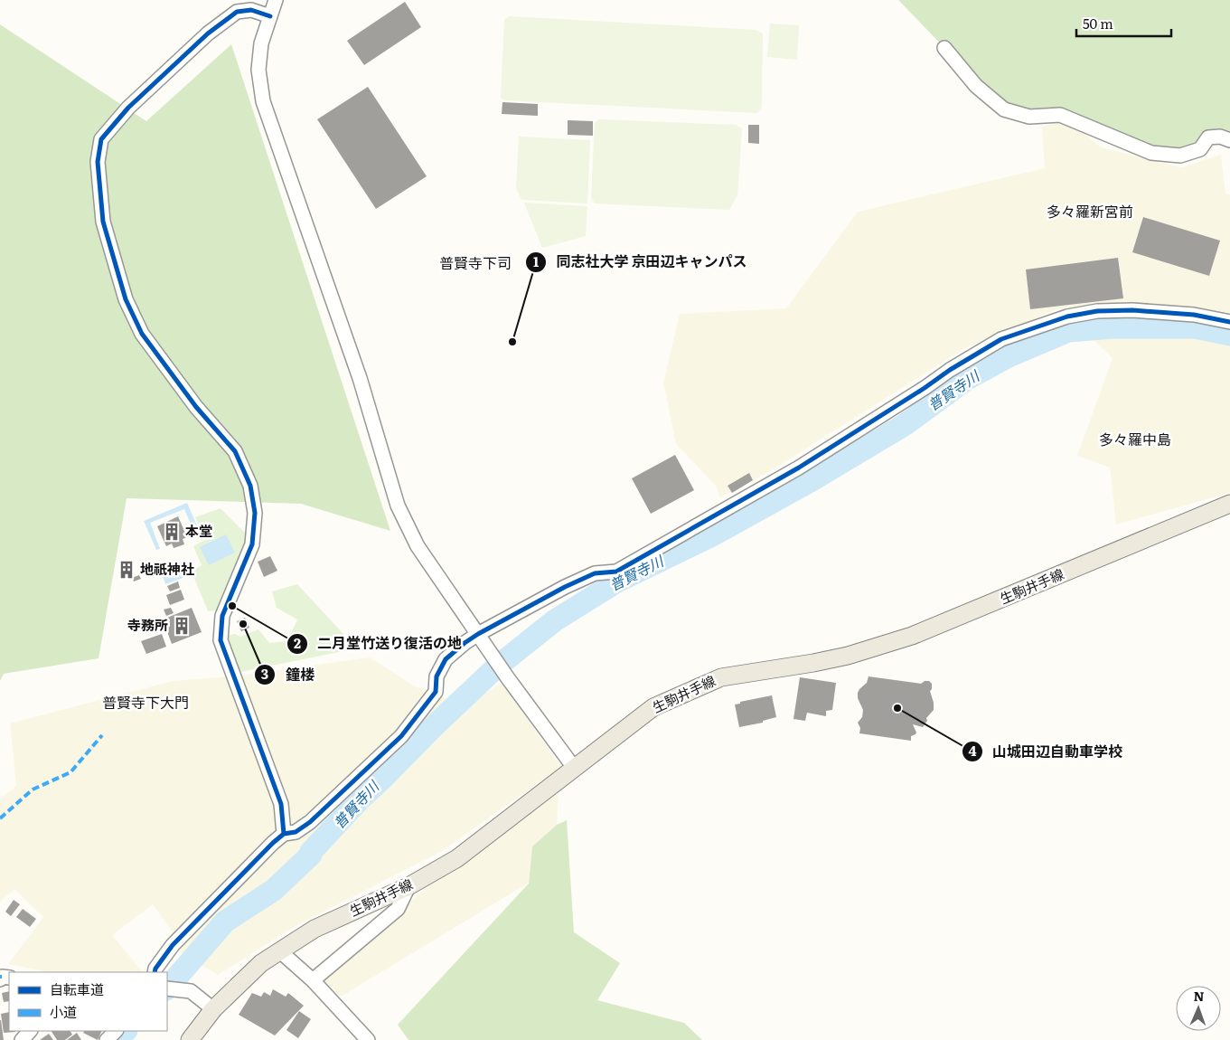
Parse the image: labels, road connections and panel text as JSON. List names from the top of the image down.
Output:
{
  "streets": {
    "main road": ["生駒井手線"]
  },
  "districts": [
    "多々羅新宮前",
    "普賢寺下司",
    "多々羅中島",
    "普賢寺下大門"
  ],
  "water": ["普賢寺川"],
  "places": {
    "other": [
      "同志社大学 京田辺キャンパス",
      "二月堂竹送り復活の地",
      "鐘楼",
      "山城田辺自動車学校"
    ],
    "building": ["本堂", "地祇神社", "寺務所"]
  },
  "legend": ["自転車道", "小道"],
  "scale_bar": "50 m",
  "north": "top"
}
